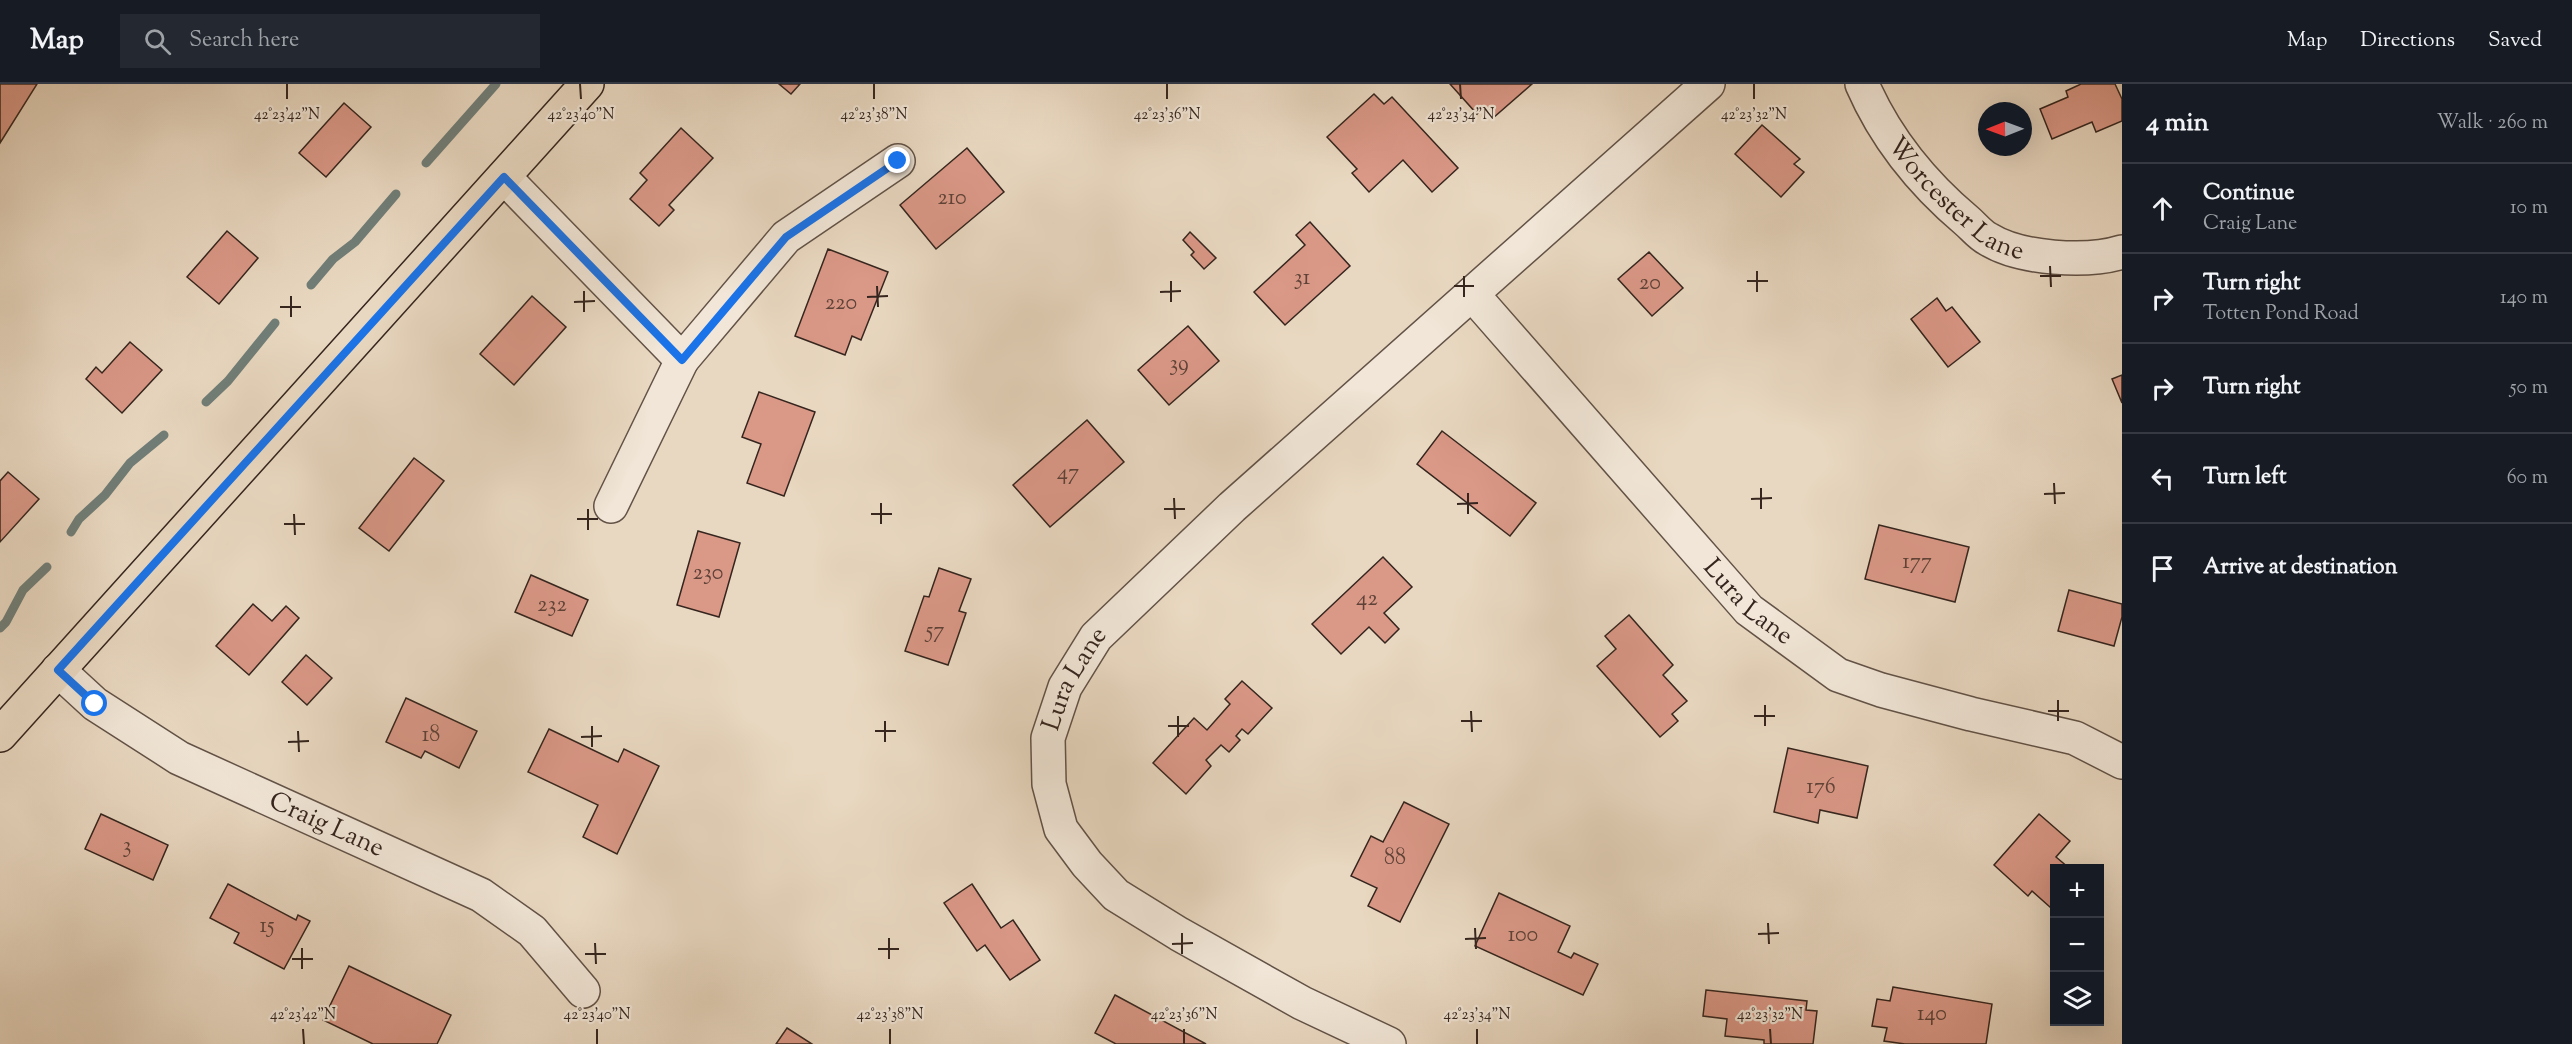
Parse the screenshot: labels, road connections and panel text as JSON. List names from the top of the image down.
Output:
{
  "streets": {
    "street": ["Worcester Lane", "Lura Lane", "Craig Lane"]
  },
  "house_numbers": [
    "210",
    "31",
    "20",
    "220",
    "39",
    "47",
    "177",
    "230",
    "42",
    "232",
    "57",
    "18",
    "176",
    "3",
    "88",
    "15",
    "100",
    "140"
  ],
  "north": "left",
  "page": {
    "header": "Map",
    "search": "Search here",
    "nav": ["Map", "Directions", "Saved"],
    "heading": ["4 min", "Walk · 260 m"],
    "list": [
      ["Continue", "Craig Lane", "10 m"],
      ["Turn right", "Totten Pond Road", "140 m"],
      ["Turn right", "50 m"],
      ["Turn left", "60 m"],
      "Arrive at destination"
    ],
    "map_buttons": ["+", "−"]
  },
  "coordinates": [
    "42°23'42\"N",
    "42°23'40\"N",
    "42°23'38\"N",
    "42°23'36\"N",
    "42°23'34\"N",
    "42°23'32\"N"
  ]
}
